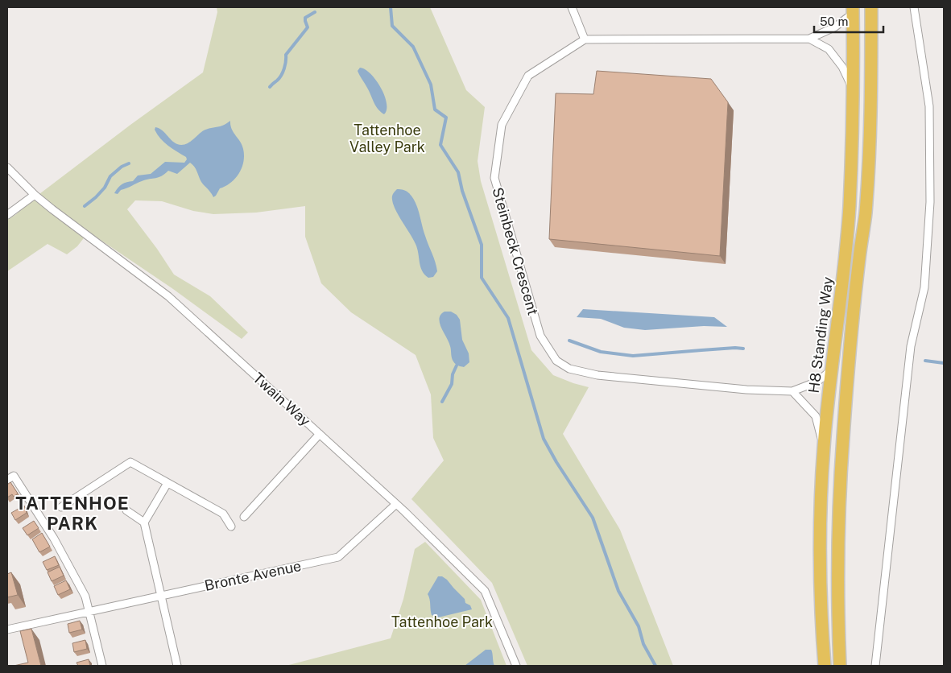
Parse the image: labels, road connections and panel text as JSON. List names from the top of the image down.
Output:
{
  "streets": {
    "highway": ["H8 Standing Way"],
    "street": ["Steinbeck Crescent", "Twain Way", "Bronte Avenue"]
  },
  "crossings": [
    ["Steinbeck Crescent", "H8 Standing Way"],
    ["Twain Way", "Bronte Avenue"]
  ],
  "districts": ["TATTENHOE PARK"],
  "parks": ["Tattenhoe Valley Park", "Tattenhoe Park"],
  "scale_bar": "50 m"
}
